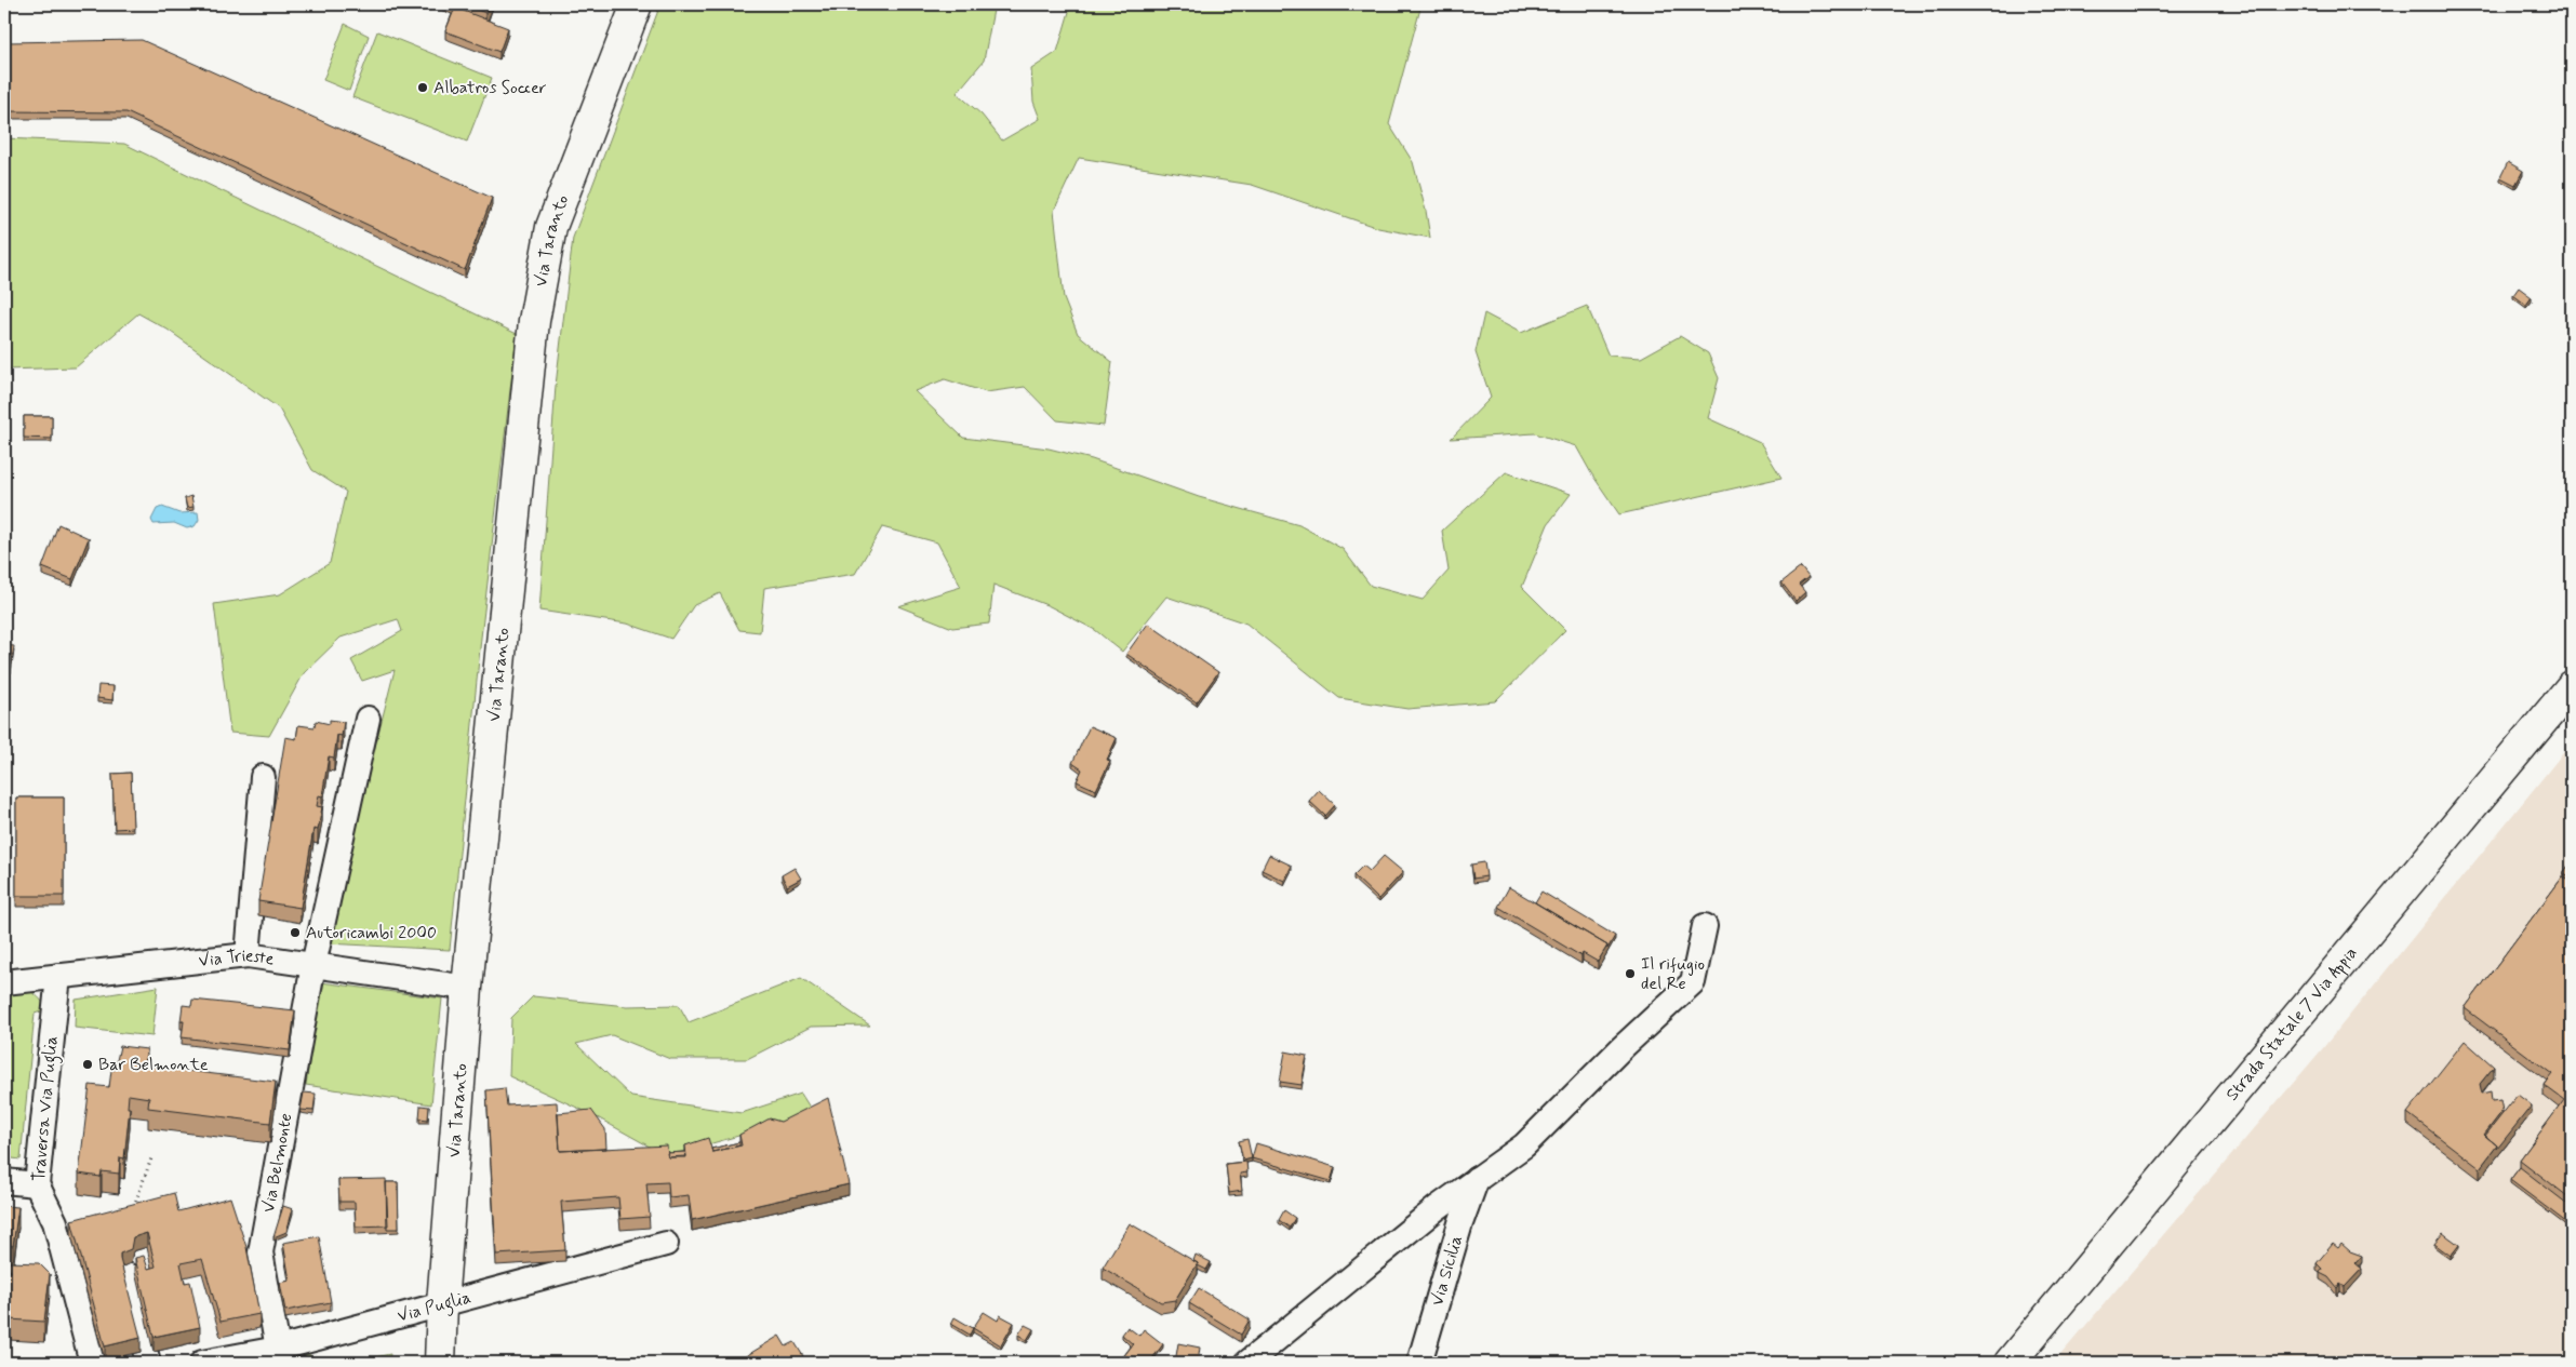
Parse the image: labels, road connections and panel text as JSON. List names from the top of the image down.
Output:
{
  "streets": {
    "street": [
      "Via Taranto",
      "Via Trieste",
      "Strada Statale 7 Via Appia",
      "Traversa Via Puglia",
      "Via Belmonte",
      "Via Sicilia",
      "Via Puglia"
    ]
  },
  "crossings": [
    ["Via Taranto", "Via Trieste"],
    ["Via Taranto", "Via Puglia"],
    ["Via Trieste", "Traversa Via Puglia"],
    ["Via Trieste", "Via Belmonte"],
    ["Via Belmonte", "Via Puglia"]
  ],
  "places": [
    "Albatros Soccer",
    "Autoricambi 2000",
    "Il rifugio del Re",
    "Bar Belmonte"
  ]
}
